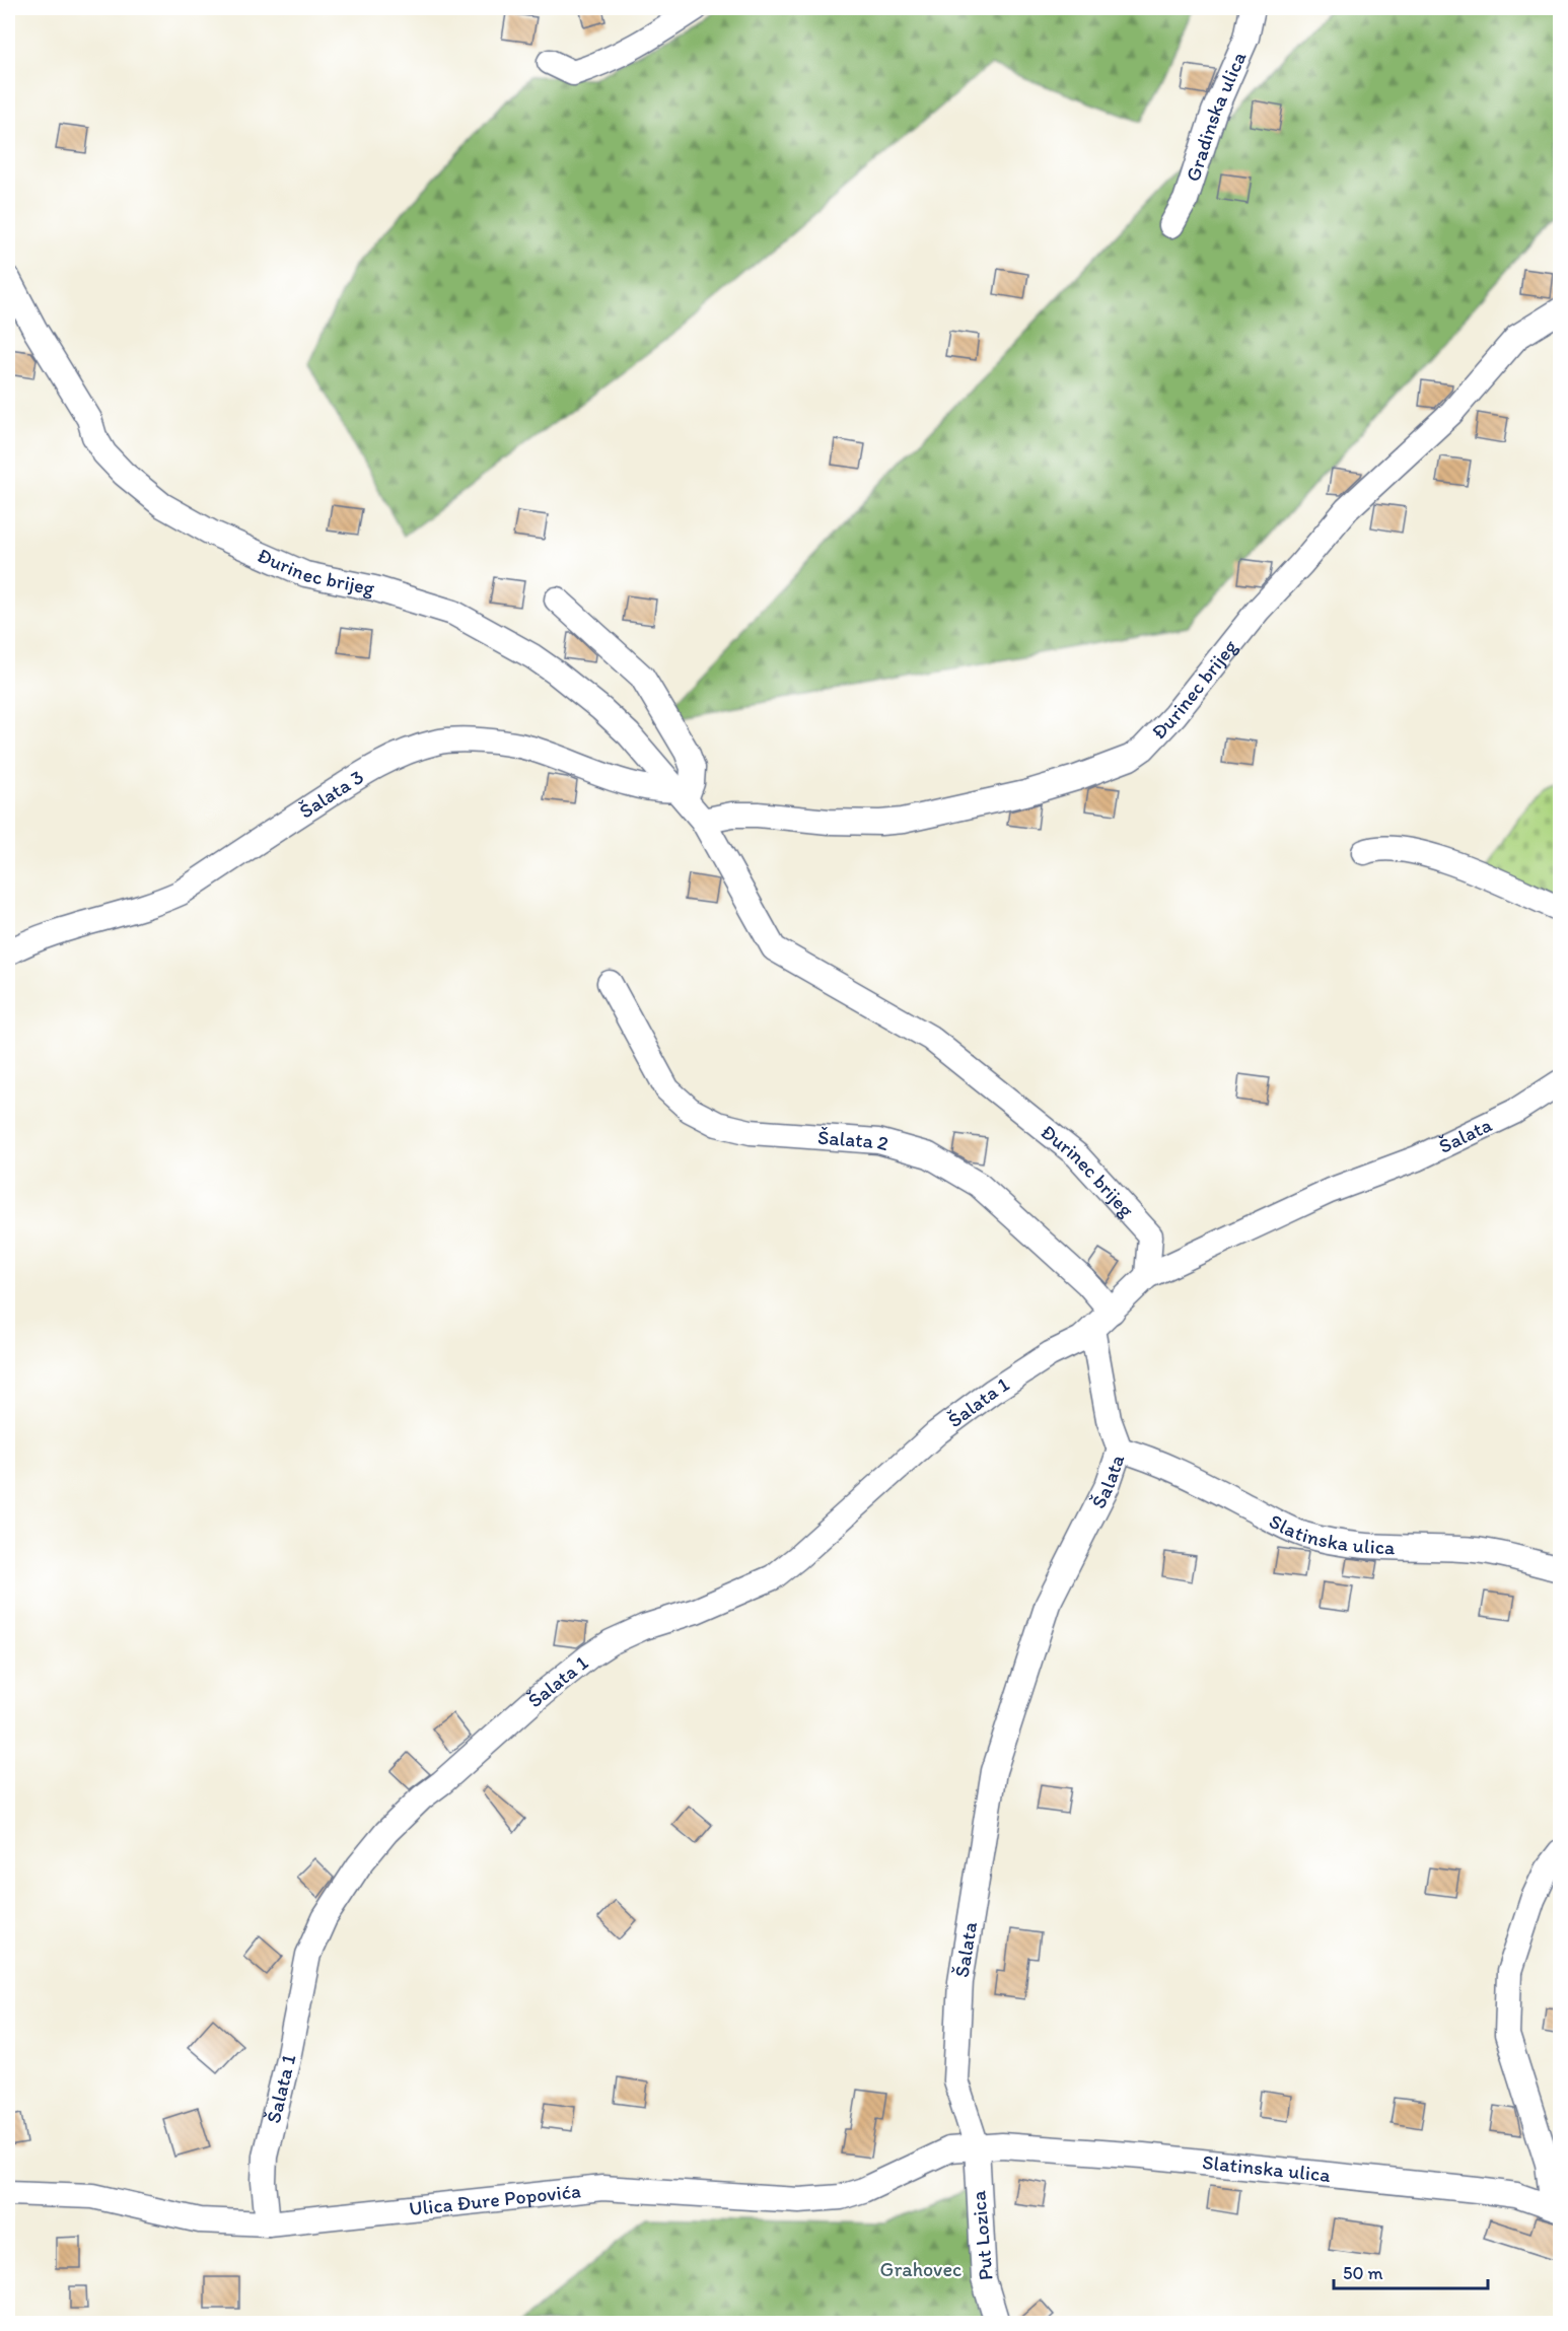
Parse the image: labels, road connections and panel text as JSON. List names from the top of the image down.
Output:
{
  "streets": {
    "street": [
      "Gradinska ulica",
      "Đurinec brijeg",
      "Šalata 3",
      "Šalata",
      "Šalata 2",
      "Šalata 1",
      "Slatinska ulica",
      "Ulica Đure Popovića",
      "Put Lozica"
    ]
  },
  "crossings": [
    ["Đurinec brijeg", "Šalata 3"],
    ["Đurinec brijeg", "Šalata"],
    ["Šalata", "Šalata 2"],
    ["Šalata", "Šalata 1"],
    ["Šalata", "Slatinska ulica"],
    ["Šalata", "Ulica Đure Popovića"],
    ["Šalata", "Put Lozica"],
    ["Šalata 1", "Ulica Đure Popovića"],
    ["Slatinska ulica", "Ulica Đure Popovića"],
    ["Slatinska ulica", "Put Lozica"],
    ["Ulica Đure Popovića", "Put Lozica"]
  ],
  "parks": ["Grahovec"],
  "scale_bar": "50 m"
}
